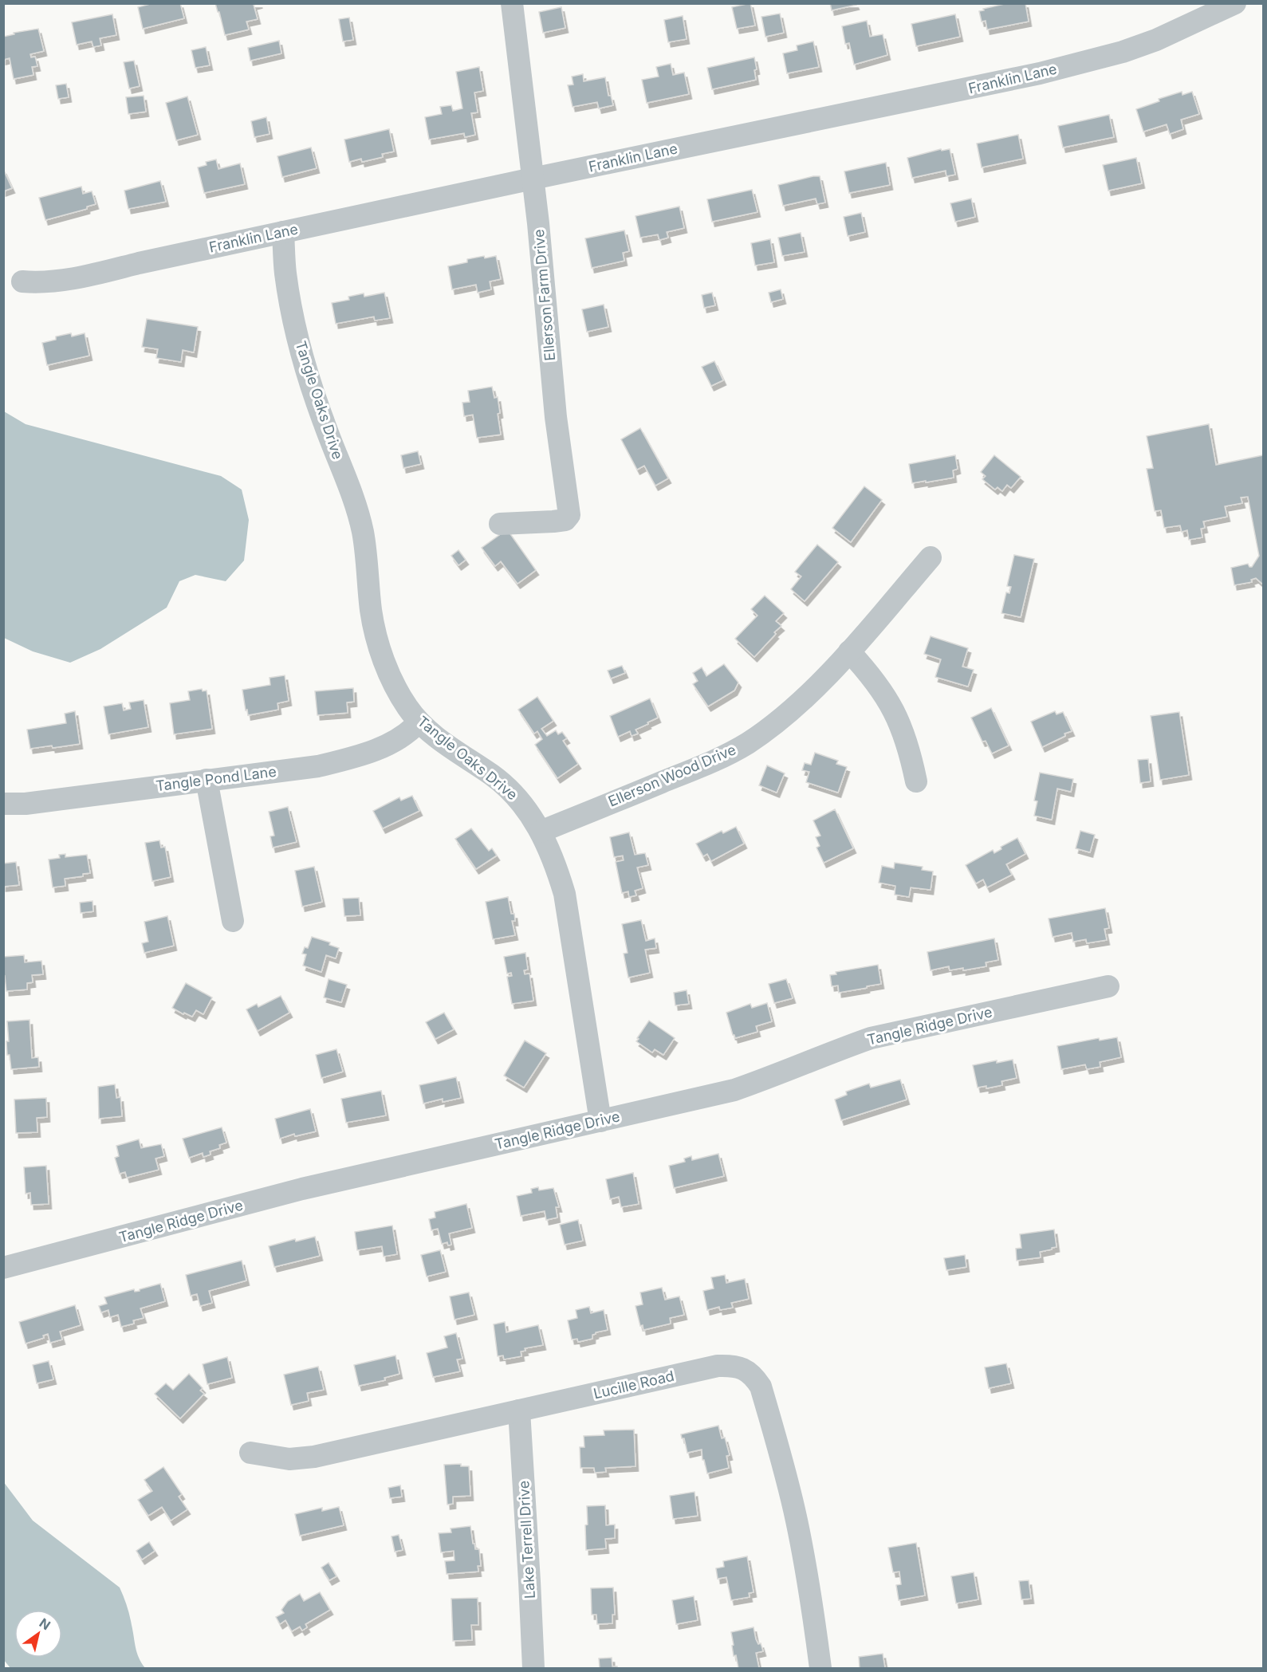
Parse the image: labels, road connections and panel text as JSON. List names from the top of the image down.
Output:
{
  "streets": {
    "street": [
      "Franklin Lane",
      "Ellerson Farm Drive",
      "Tangle Oaks Drive",
      "Ellerson Wood Drive",
      "Tangle Pond Lane",
      "Tangle Ridge Drive",
      "Lucille Road",
      "Lake Terrell Drive"
    ]
  },
  "crossings": [
    ["Franklin Lane", "Ellerson Farm Drive"],
    ["Franklin Lane", "Tangle Oaks Drive"],
    ["Tangle Oaks Drive", "Ellerson Wood Drive"],
    ["Tangle Oaks Drive", "Tangle Pond Lane"],
    ["Tangle Oaks Drive", "Tangle Ridge Drive"],
    ["Lucille Road", "Lake Terrell Drive"]
  ],
  "north": "top right"
}
